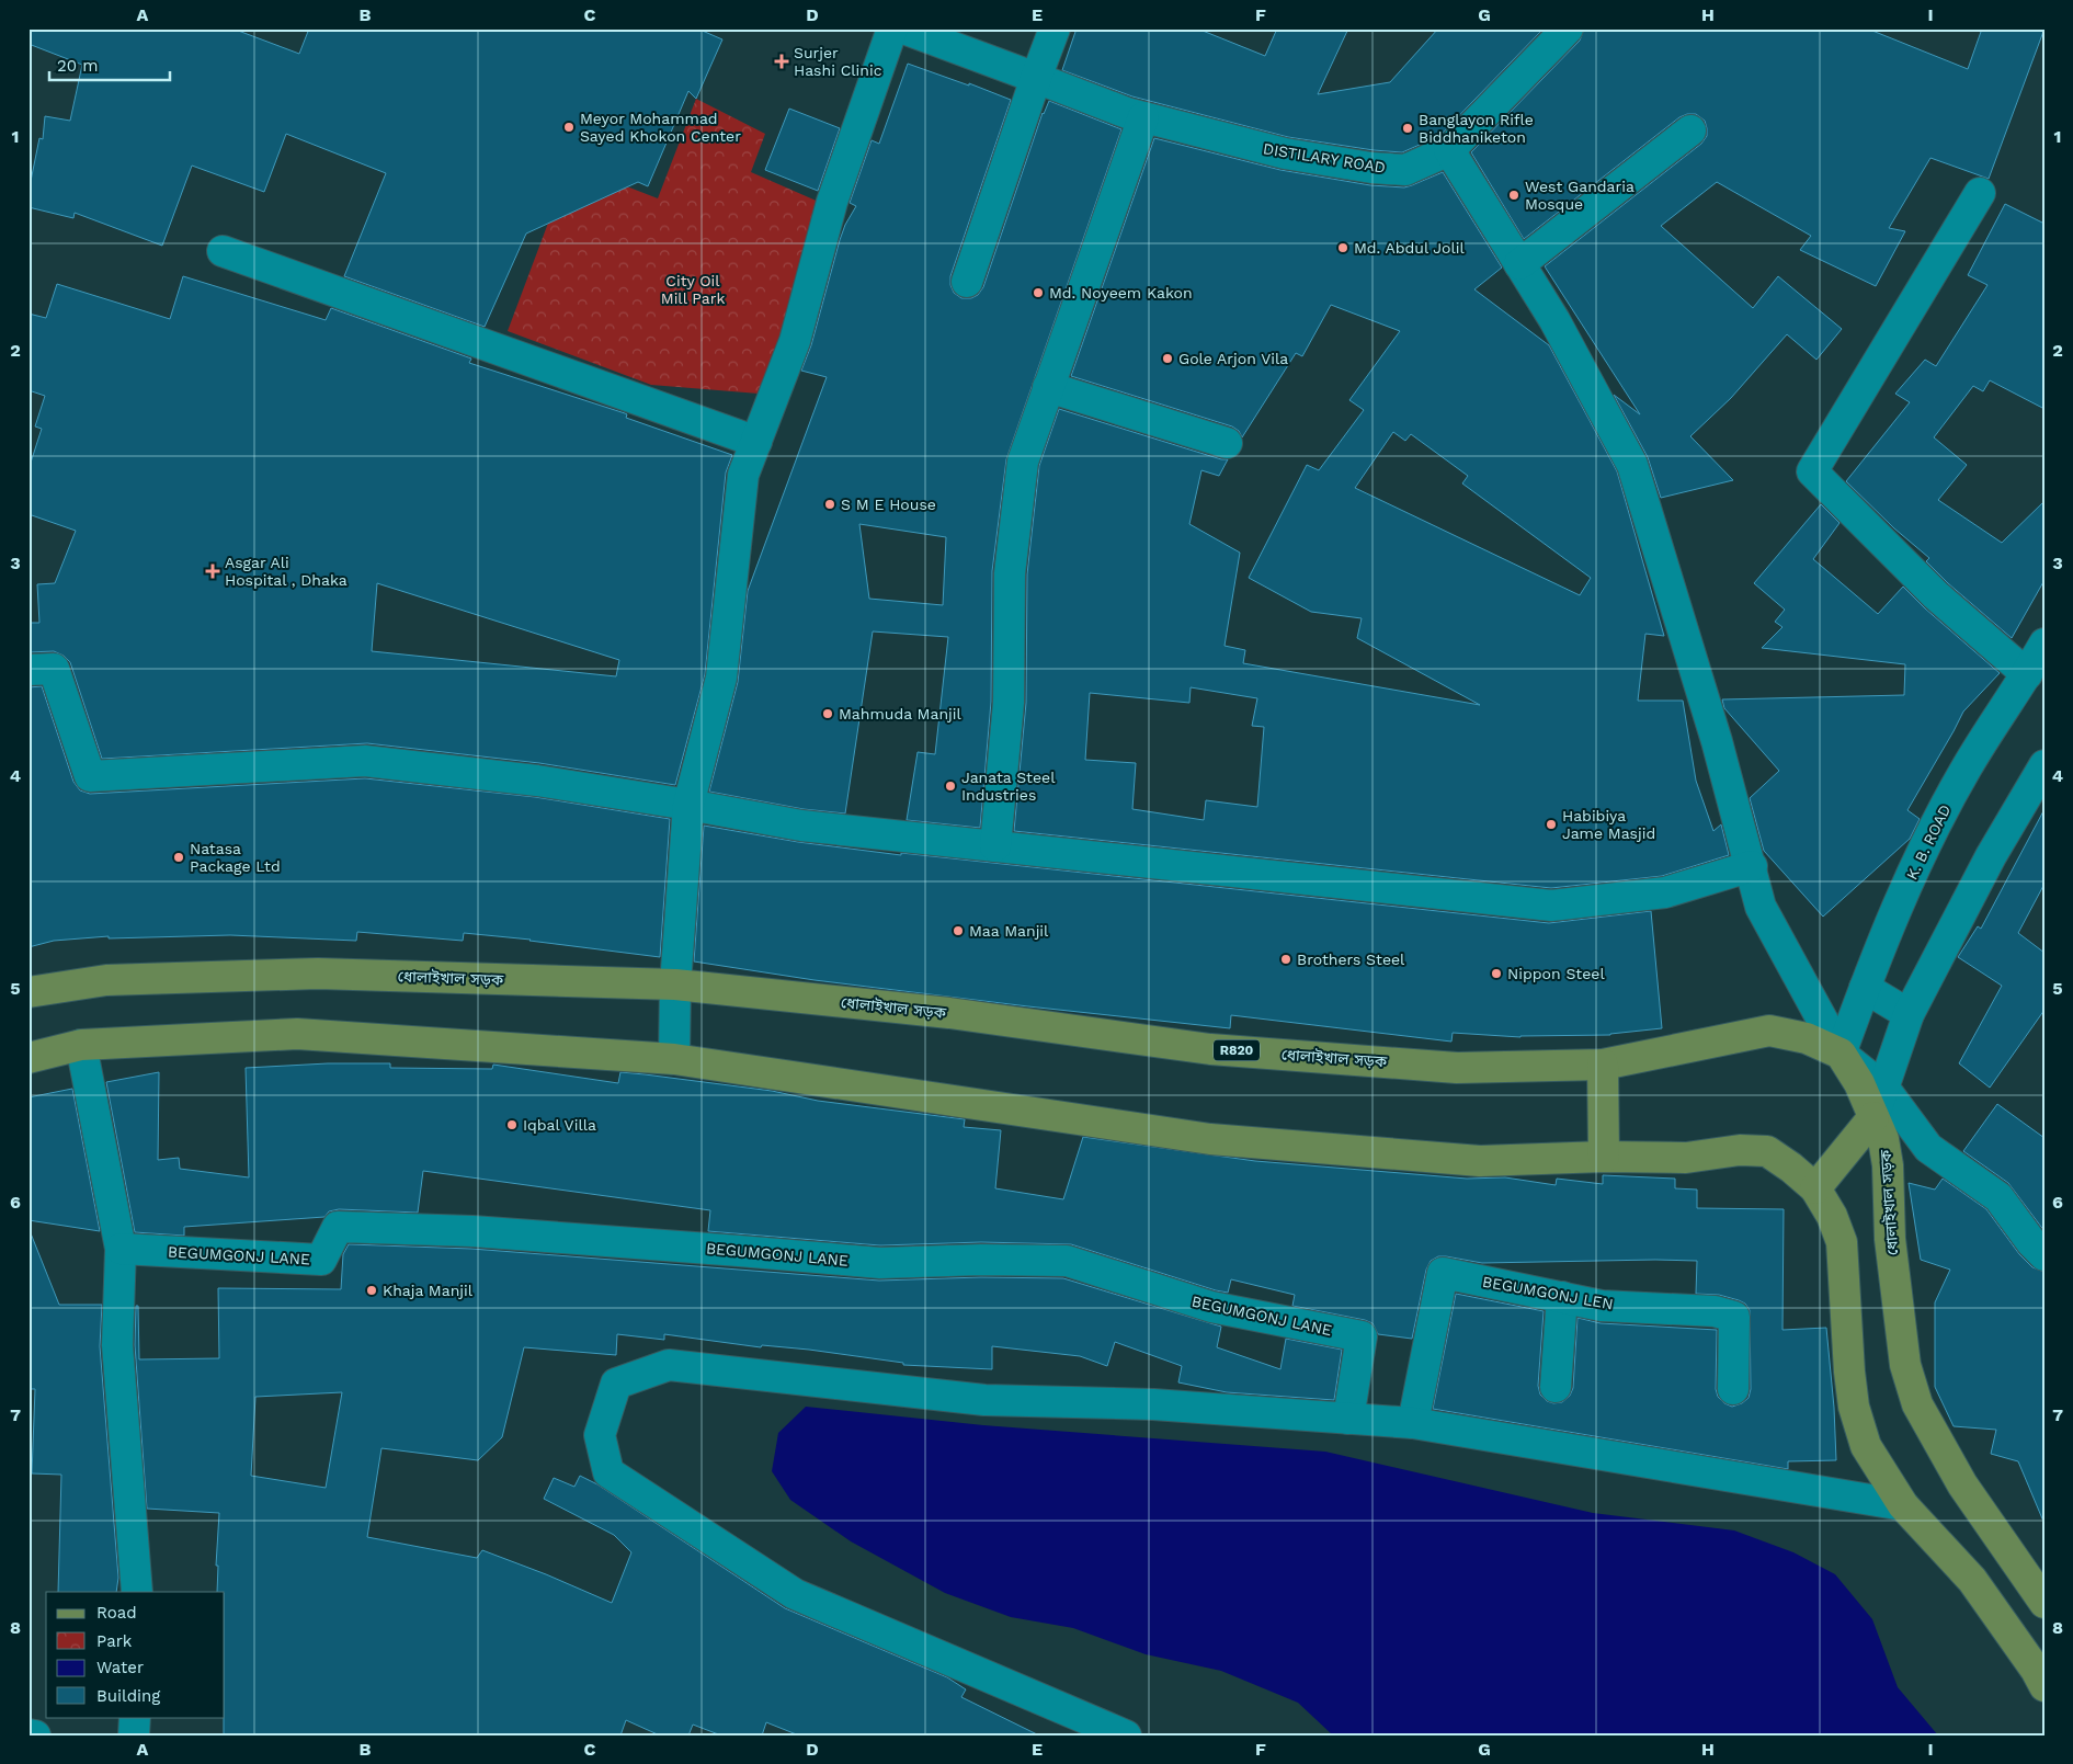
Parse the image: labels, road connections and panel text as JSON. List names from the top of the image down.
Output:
{
  "streets": {
    "main road": ["ধোলাইখাল সড়ক", "R820"],
    "street": [
      "DISTILARY ROAD",
      "K. B. ROAD",
      "BEGUMGONJ LANE",
      "BEGUMGONJ LEN"
    ]
  },
  "crossings": [
    ["K. B. ROAD", "ধোলাইখাল সড়ক"]
  ],
  "parks": ["City Oil Mill Park"],
  "places": {
    "health": ["Surjer Hashi Clinic", "Asgar Ali Hospital , Dhaka"],
    "other": [
      "Meyor Mohammad Sayed Khokon Center",
      "Banglayon Rifle Biddhaniketon",
      "West Gandaria Mosque",
      "Md. Abdul Jolil",
      "Md. Noyeem Kakon",
      "Gole Arjon Vila",
      "S M E House",
      "Mahmuda Manjil",
      "Janata Steel Industries",
      "Habibiya Jame Masjid",
      "Natasa Package Ltd",
      "Maa Manjil",
      "Brothers Steel",
      "Nippon Steel",
      "Iqbal Villa",
      "Khaja Manjil"
    ]
  },
  "legend": [
    "Road",
    "Park",
    "Water",
    "Building"
  ],
  "scale_bar": "20 m",
  "grid": {
    "columns": [
      "A",
      "B",
      "C",
      "D",
      "E",
      "F",
      "G",
      "H",
      "I"
    ],
    "rows": [
      "1",
      "2",
      "3",
      "4",
      "5",
      "6",
      "7",
      "8"
    ]
  }
}
